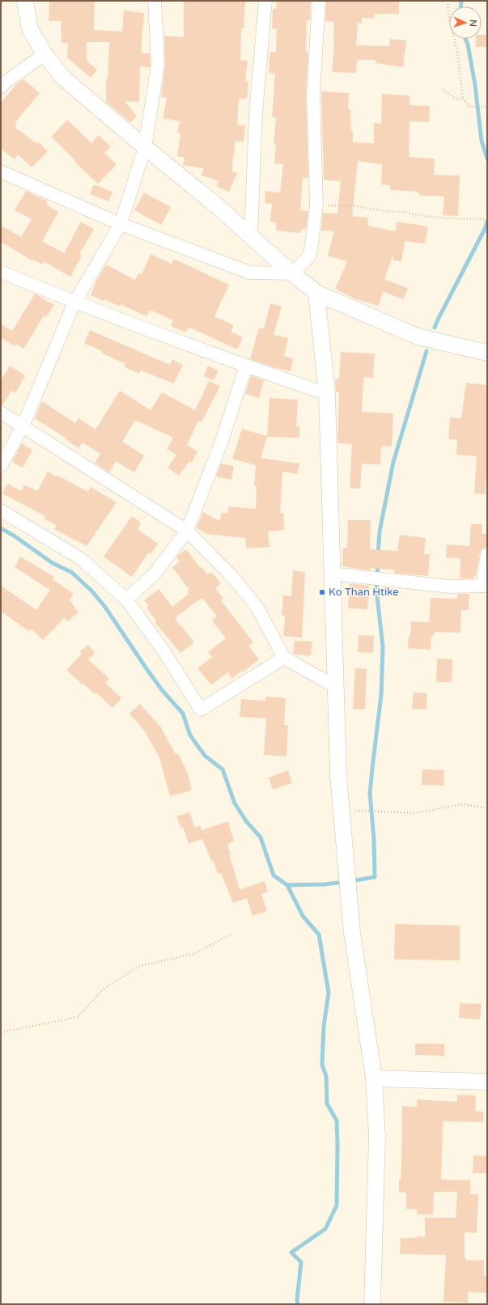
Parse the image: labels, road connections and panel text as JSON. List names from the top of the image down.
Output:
{
  "places": ["Ko Than Htike"],
  "north": "right"
}
